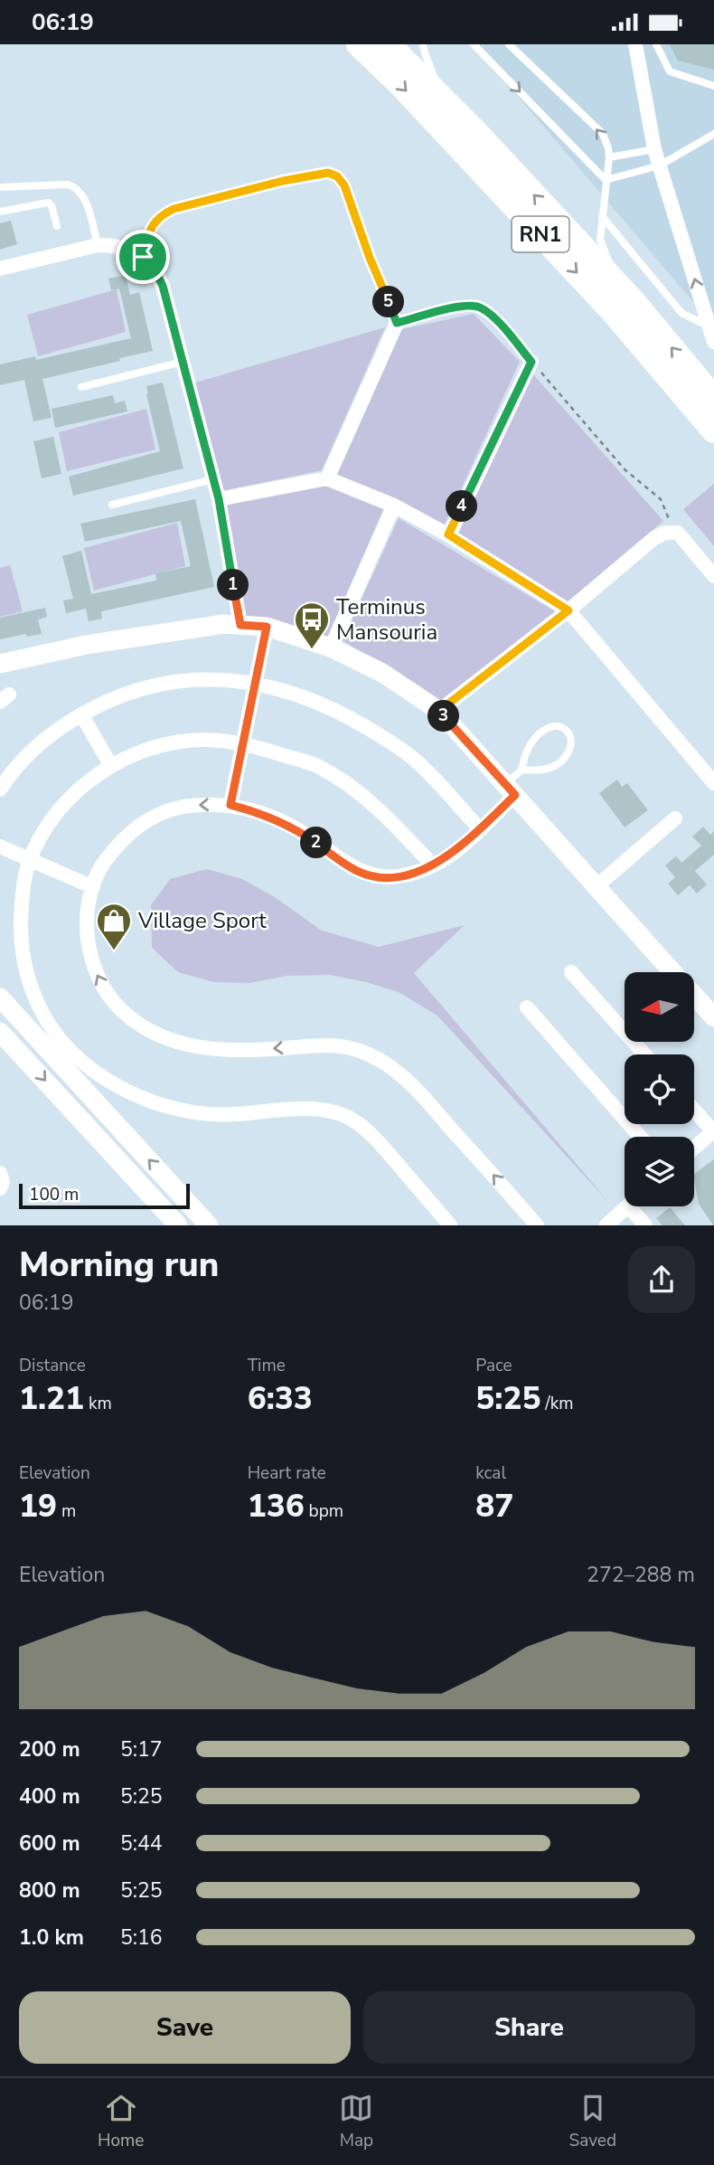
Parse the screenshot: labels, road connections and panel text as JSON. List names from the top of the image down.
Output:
{
  "streets": {
    "highway": ["RN1"]
  },
  "places": {
    "bus stop": ["Terminus Mansouria"],
    "shop": ["Village Sport"]
  },
  "scale_bar": "100 m",
  "north": "left",
  "page": {
    "status": "06:19",
    "pins": [
      "5",
      "4",
      "1",
      "3",
      "2"
    ],
    "scale": "100 m",
    "heading": ["Morning run", "06:19"],
    "stats": [
      ["Distance", "1.21 km"],
      ["Time", "6:33"],
      ["Pace", "5:25 /km"],
      ["Elevation", "19 m"],
      ["Heart rate", "136 bpm"],
      ["kcal", "87"]
    ],
    "chart": ["Elevation", "272–288 m"],
    "list": [
      {
        "name": "200 m",
        "note": "5:17"
      },
      {
        "name": "400 m",
        "note": "5:25"
      },
      {
        "name": "600 m",
        "note": "5:44"
      },
      {
        "name": "800 m",
        "note": "5:25"
      },
      {
        "name": "1.0 km",
        "note": "5:16"
      }
    ],
    "buttons": ["Save", "Share"],
    "tabs": ["Home", "Map", "Saved"]
  }
}
